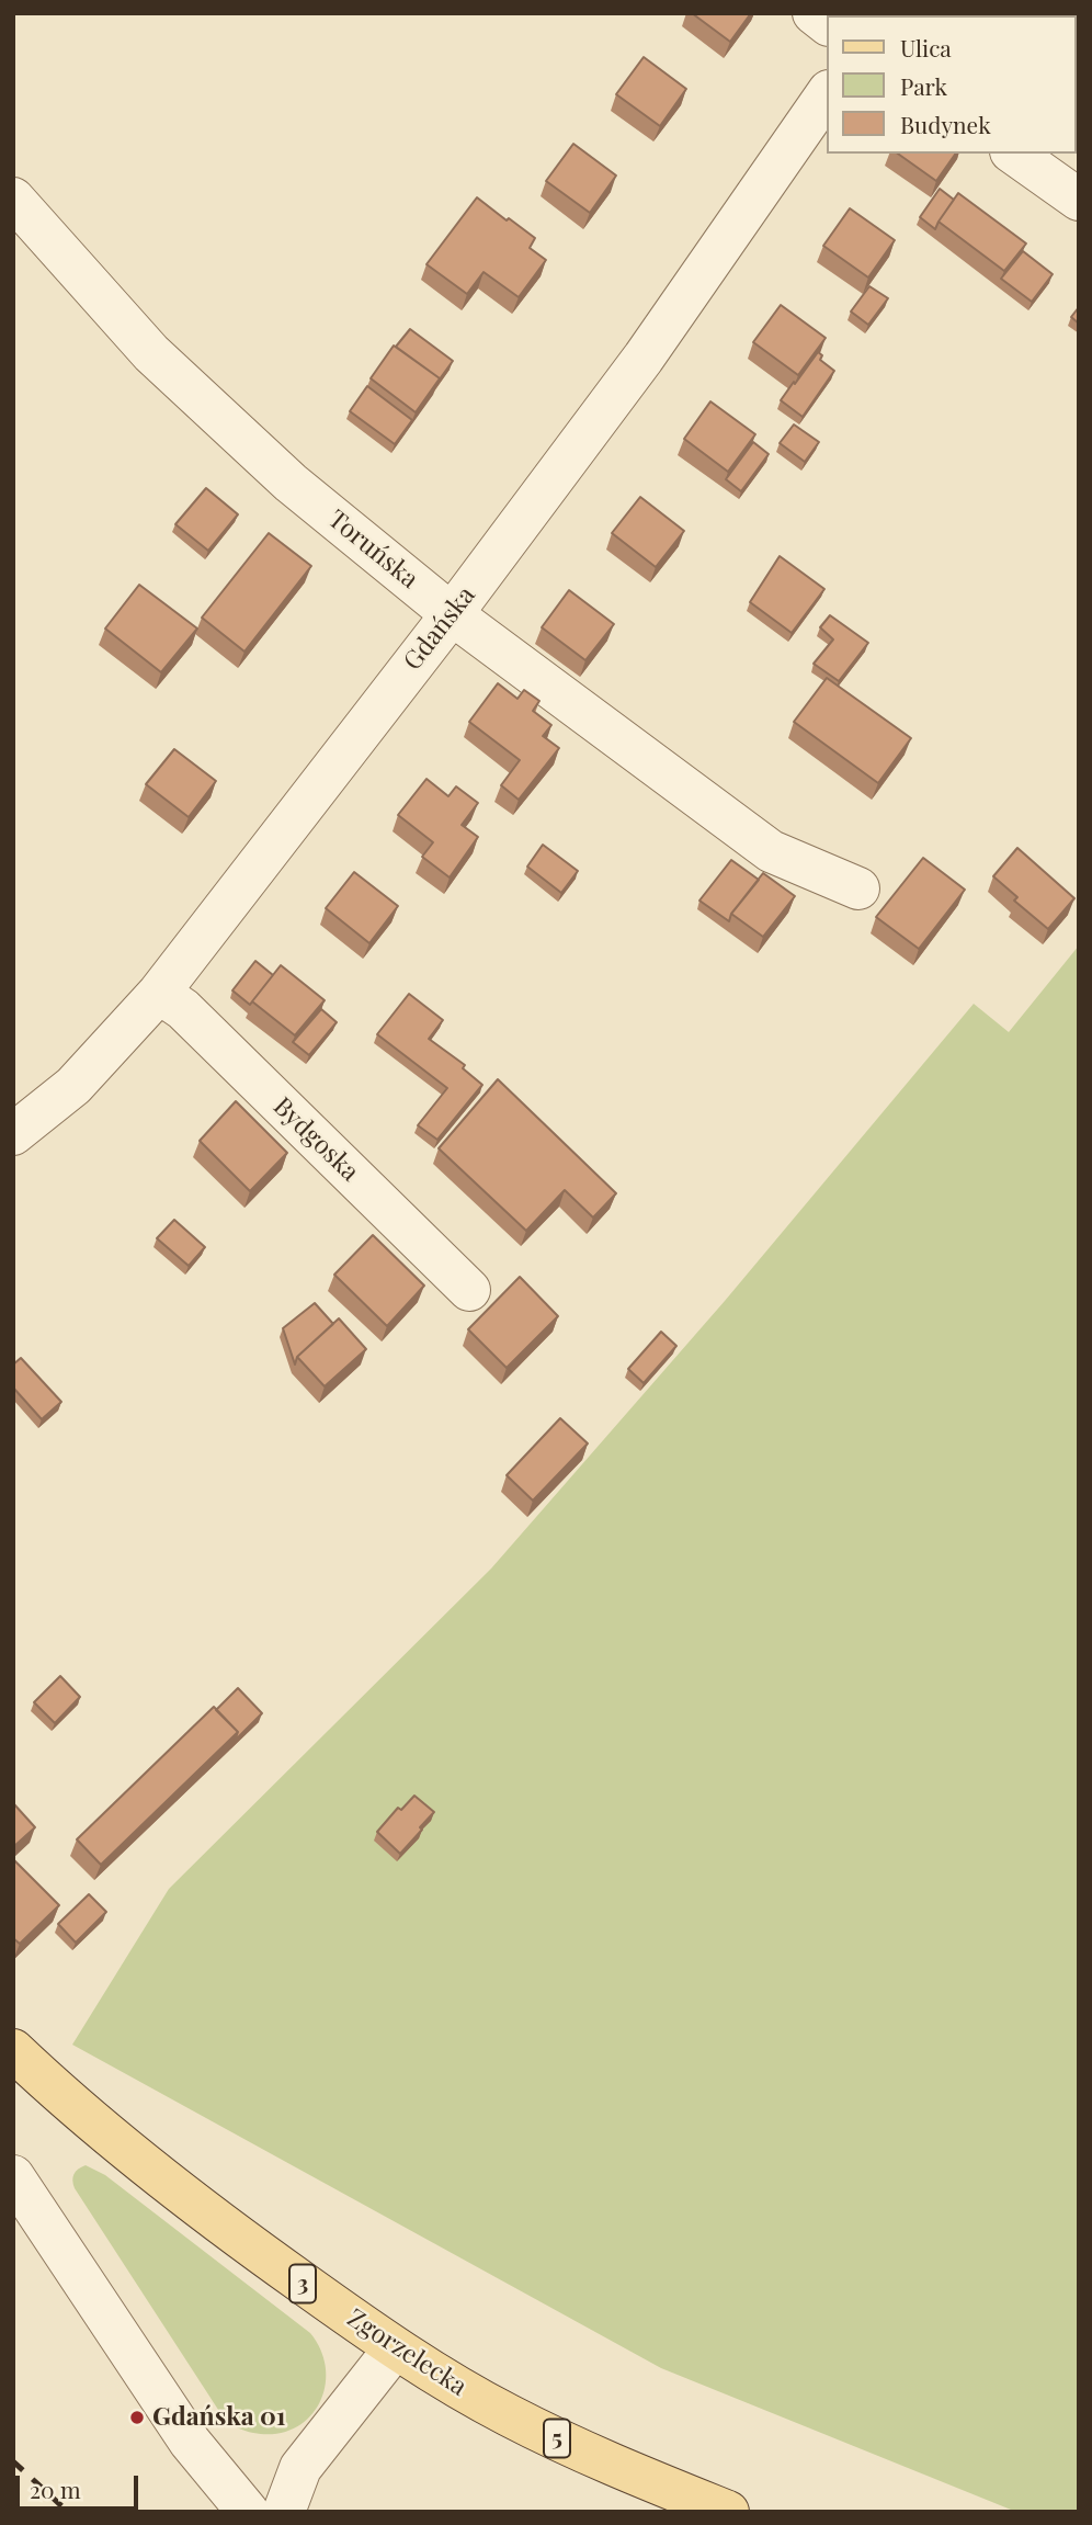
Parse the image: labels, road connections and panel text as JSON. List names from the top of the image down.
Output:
{
  "streets": {
    "main road": ["3", "Zgorzelecka", "5"],
    "street": ["Toruńska", "Gdańska", "Bydgoska"]
  },
  "crossings": [
    ["Toruńska", "Gdańska"],
    ["Gdańska", "Bydgoska"]
  ],
  "places": ["Gdańska 01"],
  "legend": ["Ulica", "Park", "Budynek"],
  "scale_bar": "20 m"
}
